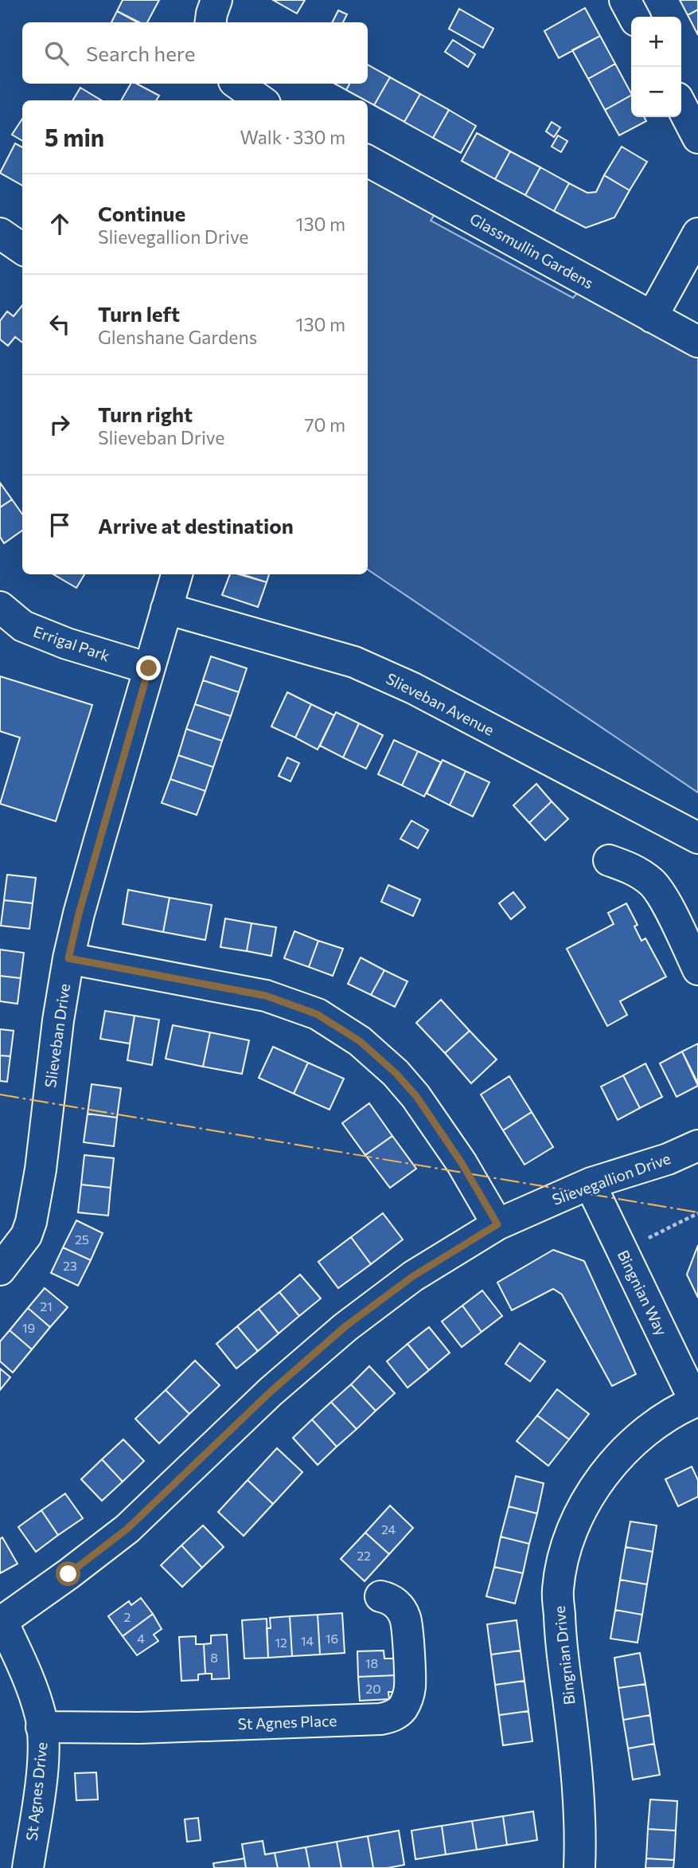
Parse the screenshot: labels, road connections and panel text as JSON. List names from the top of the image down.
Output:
{
  "streets": {
    "street": [
      "Glassmullin Gardens",
      "Errigal Park",
      "Slieveban Avenue",
      "Slieveban Drive",
      "Slievegallion Drive",
      "Bingnian Way",
      "Bingnian Drive",
      "St Agnes Place",
      "St Agnes Drive"
    ]
  },
  "crossings": [
    ["Errigal Park", "Slieveban Drive"],
    ["Slieveban Avenue", "Slieveban Drive"],
    ["Slievegallion Drive", "Bingnian Way"],
    ["Slievegallion Drive", "St Agnes Drive"],
    ["Bingnian Way", "Bingnian Drive"],
    ["St Agnes Place", "St Agnes Drive"]
  ],
  "house_numbers": [
    "25",
    "23",
    "21",
    "19",
    "24",
    "22",
    "2",
    "4",
    "16",
    "14",
    "12",
    "8",
    "18",
    "20"
  ],
  "page": {
    "map_buttons": ["+", "−"],
    "search": "Search here",
    "heading": ["5 min", "Walk · 330 m"],
    "list": [
      ["Continue", "Slievegallion Drive", "130 m"],
      ["Turn left", "Glenshane Gardens", "130 m"],
      ["Turn right", "Slieveban Drive", "70 m"],
      "Arrive at destination"
    ]
  }
}
